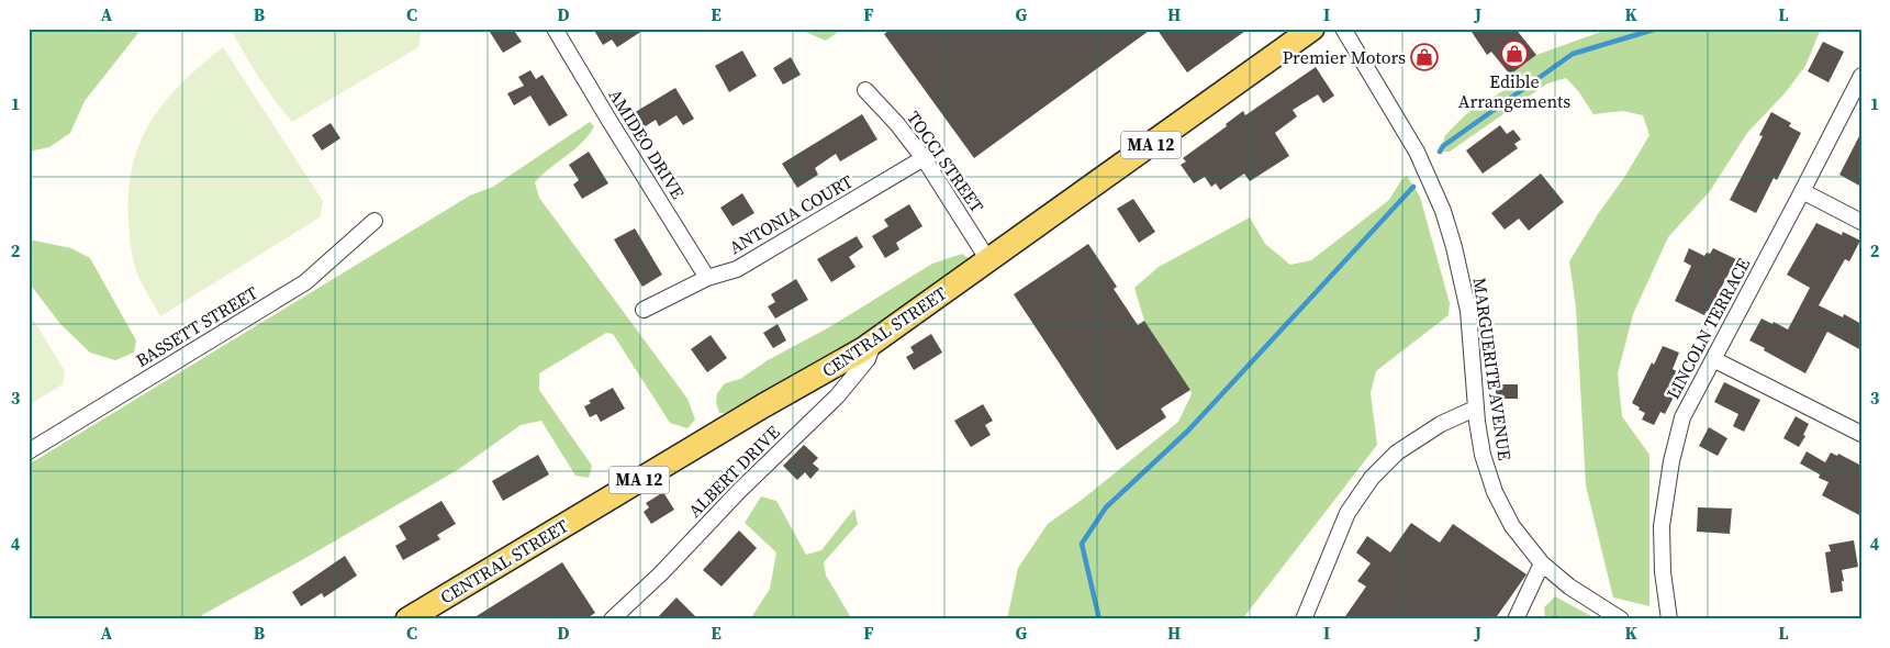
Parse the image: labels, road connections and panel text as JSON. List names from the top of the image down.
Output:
{
  "streets": {
    "main road": ["MA 12", "CENTRAL STREET"],
    "street": [
      "AMIDEO DRIVE",
      "TOCCI STREET",
      "ANTONIA COURT",
      "BASSETT STREET",
      "LINCOLN TERRACE",
      "MARGUERITE AVENUE",
      "ALBERT DRIVE"
    ]
  },
  "crossings": [
    ["AMIDEO DRIVE", "ANTONIA COURT"],
    ["TOCCI STREET", "ANTONIA COURT"],
    ["TOCCI STREET", "CENTRAL STREET"],
    ["CENTRAL STREET", "ALBERT DRIVE"]
  ],
  "places": {
    "shop": ["Edible Arrangements", "Premier Motors"]
  },
  "grid": {
    "columns": [
      "A",
      "B",
      "C",
      "D",
      "E",
      "F",
      "G",
      "H",
      "I",
      "J",
      "K",
      "L"
    ],
    "rows": [
      "1",
      "2",
      "3",
      "4"
    ]
  }
}
